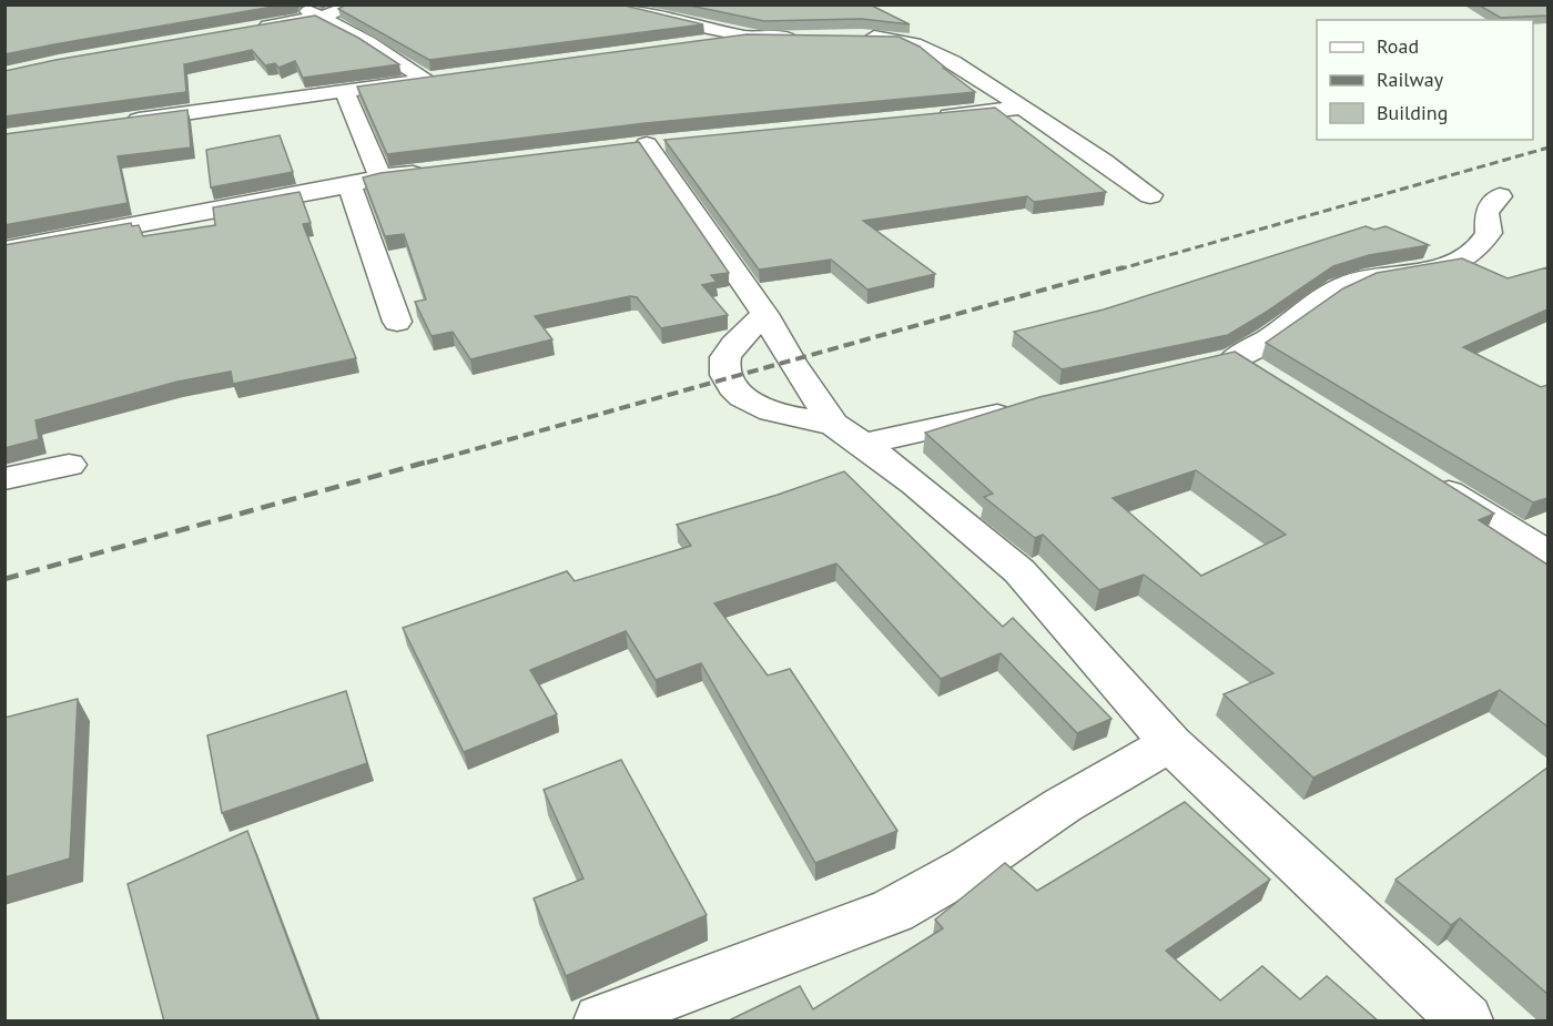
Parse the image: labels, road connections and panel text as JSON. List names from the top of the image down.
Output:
{
  "legend": ["Road", "Railway", "Building"]
}
